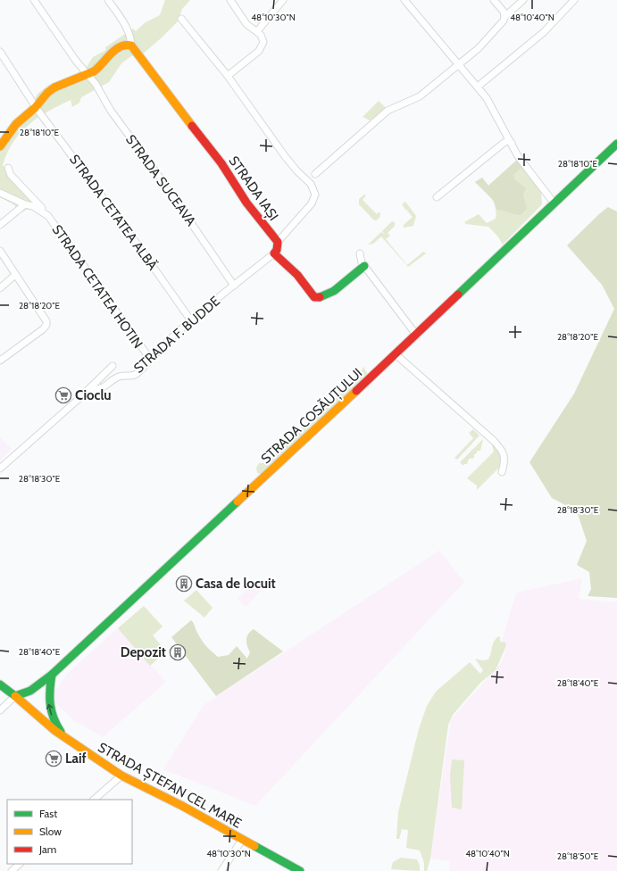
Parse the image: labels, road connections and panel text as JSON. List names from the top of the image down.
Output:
{
  "streets": {
    "main road": ["STRADA IAȘI", "STRADA COSĂUȚULUI", "STRADA ȘTEFAN CEL MARE"],
    "street": [
      "STRADA SUCEAVA",
      "STRADA CETATEA ALBĂ",
      "STRADA CETATEA HOTIN",
      "STRADA F. BUDDE"
    ]
  },
  "crossings": [
    ["STRADA SUCEAVA", "STRADA F. BUDDE"],
    ["STRADA CETATEA ALBĂ", "STRADA F. BUDDE"],
    ["STRADA CETATEA HOTIN", "STRADA F. BUDDE"],
    ["STRADA COSĂUȚULUI", "STRADA ȘTEFAN CEL MARE"]
  ],
  "places": {
    "supermarket": ["Cioclu", "Laif"],
    "building": ["Casa de locuit", "Depozit"]
  },
  "legend": ["Fast", "Slow", "Jam"],
  "coordinates": [
    "48°10'30\"N",
    "48°10'40\"N",
    "28°18'10\"E",
    "28°18'20\"E",
    "28°18'30\"E",
    "28°18'40\"E",
    "28°18'50\"E"
  ]
}
